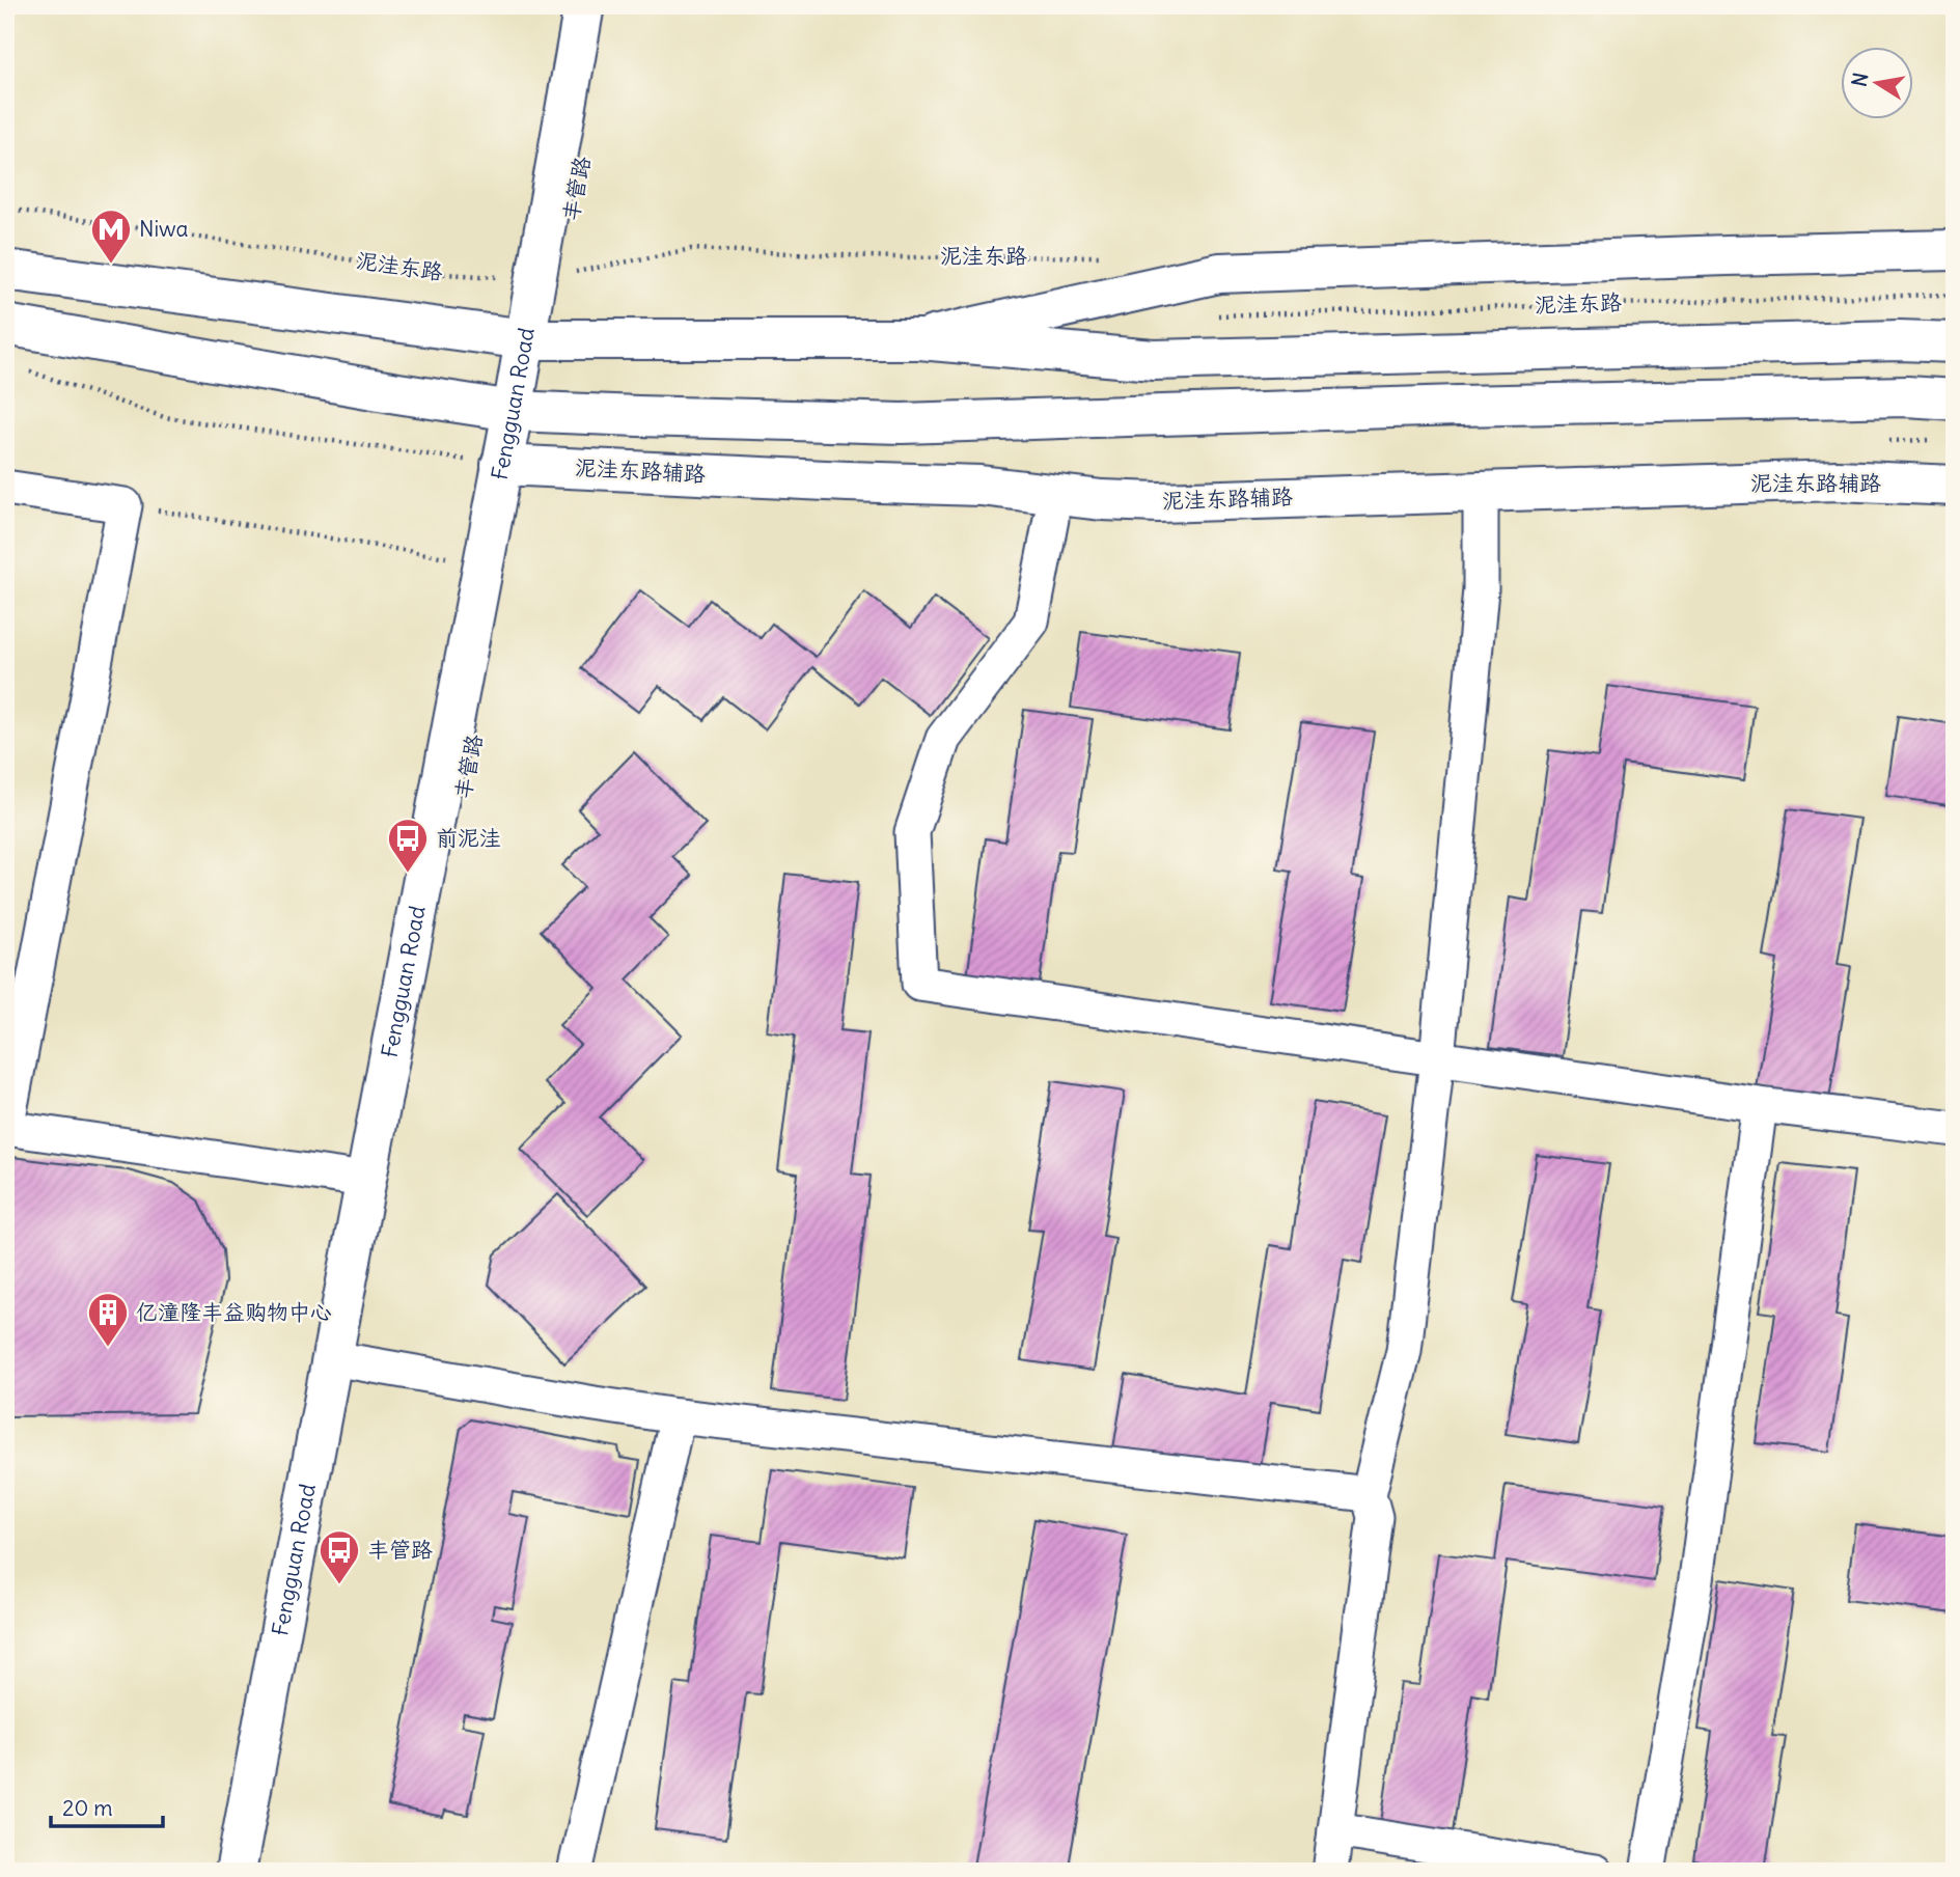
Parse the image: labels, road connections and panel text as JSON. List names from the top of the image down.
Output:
{
  "streets": {
    "main road": [
      "丰管路",
      "泥洼东路",
      "Fengguan Road",
      "泥洼东路辅路"
    ]
  },
  "crossings": [
    ["丰管路", "泥洼东路"],
    ["丰管路", "Fengguan Road"],
    ["丰管路", "泥洼东路辅路"],
    ["Fengguan Road", "泥洼东路辅路"]
  ],
  "places": {
    "metro station": ["Niwa"],
    "bus stop": ["前泥洼", "丰管路"],
    "building": ["亿潼隆丰益购物中心"]
  },
  "scale_bar": "20 m",
  "north": "left"
}
